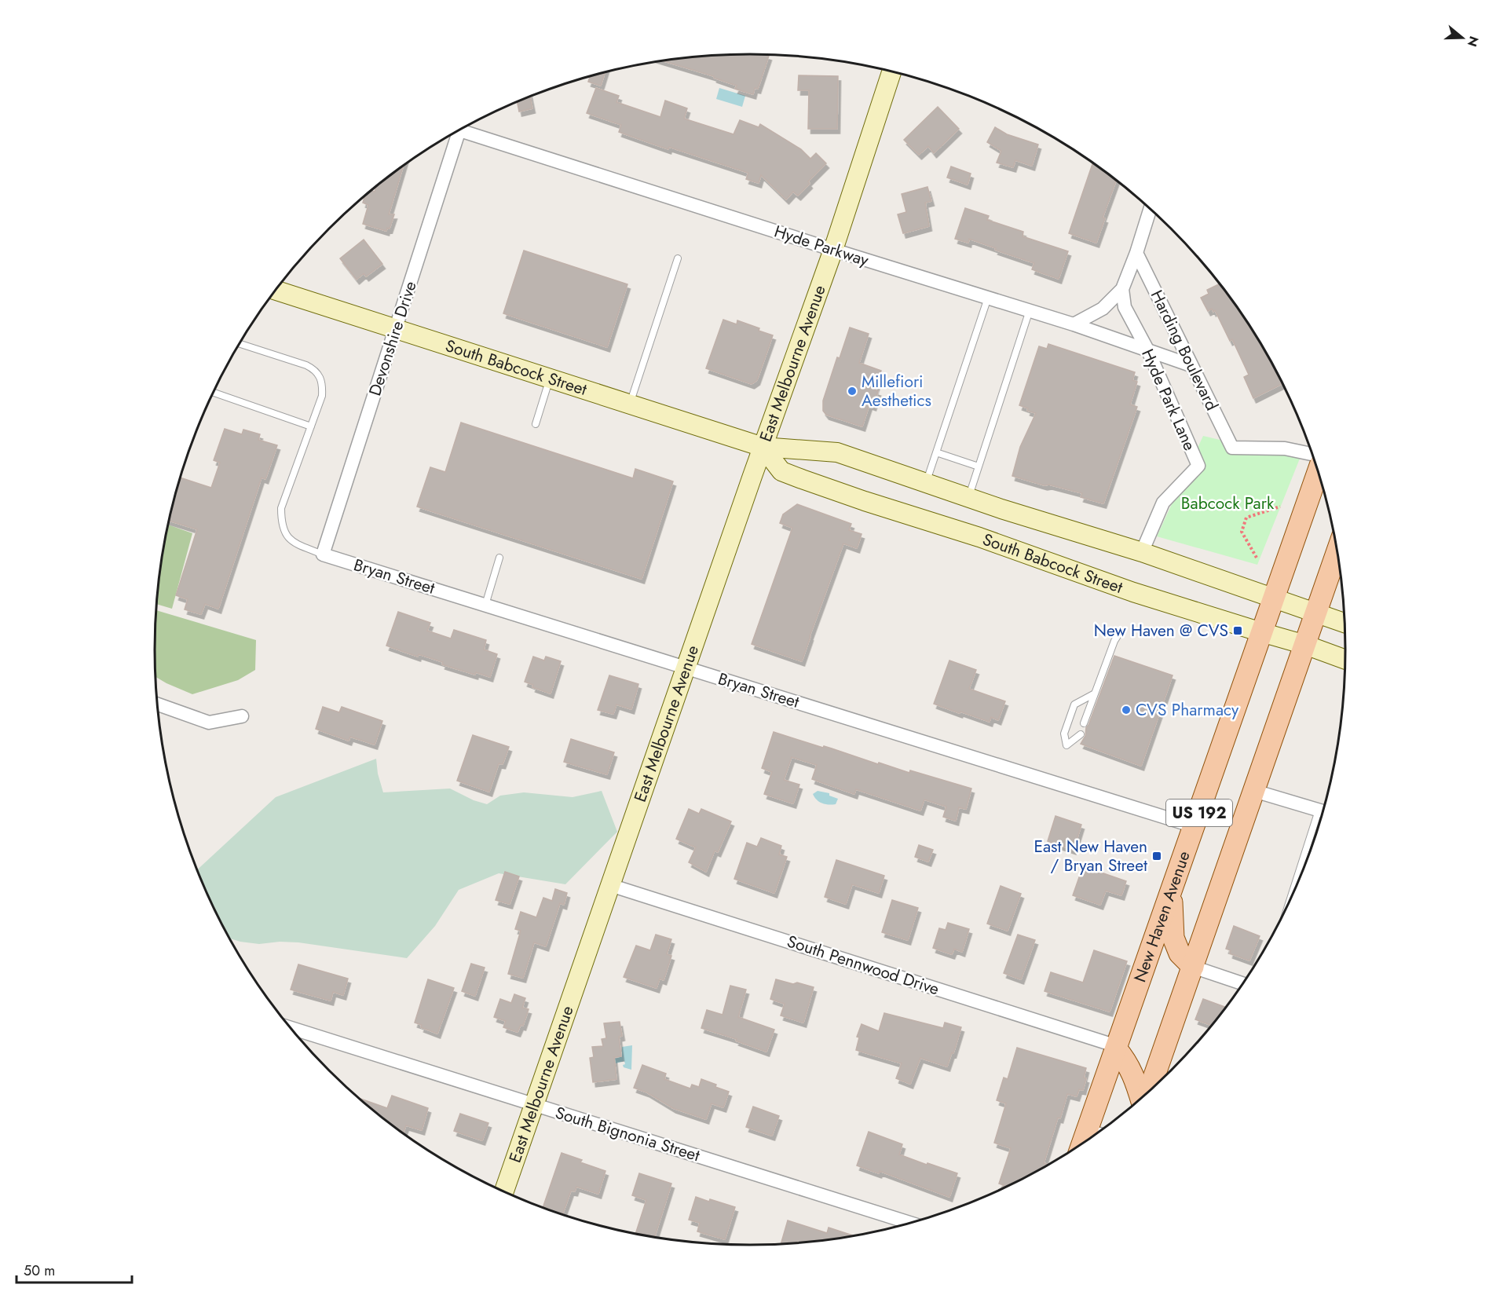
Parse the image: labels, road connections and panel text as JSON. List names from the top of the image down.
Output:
{
  "streets": {
    "main road": [
      "East Melbourne Avenue",
      "South Babcock Street",
      "US 192",
      "New Haven Avenue"
    ],
    "street": [
      "Hyde Parkway",
      "Devonshire Drive",
      "Harding Boulevard",
      "Hyde Park Lane",
      "Bryan Street",
      "South Pennwood Drive",
      "South Bignonia Street"
    ]
  },
  "crossings": [
    ["Hyde Parkway", "Harding Boulevard"],
    ["Hyde Parkway", "East Melbourne Avenue"],
    ["Hyde Parkway", "Hyde Park Lane"],
    ["Devonshire Drive", "South Babcock Street"],
    ["Devonshire Drive", "Bryan Street"],
    ["East Melbourne Avenue", "South Babcock Street"],
    ["East Melbourne Avenue", "Bryan Street"],
    ["East Melbourne Avenue", "South Pennwood Drive"],
    ["East Melbourne Avenue", "South Bignonia Street"],
    ["South Babcock Street", "Hyde Park Lane"],
    ["South Babcock Street", "US 192"],
    ["South Babcock Street", "New Haven Avenue"],
    ["Bryan Street", "New Haven Avenue"],
    ["New Haven Avenue", "South Pennwood Drive"]
  ],
  "parks": ["Babcock Park"],
  "places": {
    "other": ["Millefiori Aesthetics", "CVS Pharmacy"],
    "transit": ["New Haven @ CVS", "East New Haven / Bryan Street"]
  },
  "scale_bar": "50 m",
  "north": "right"
}
